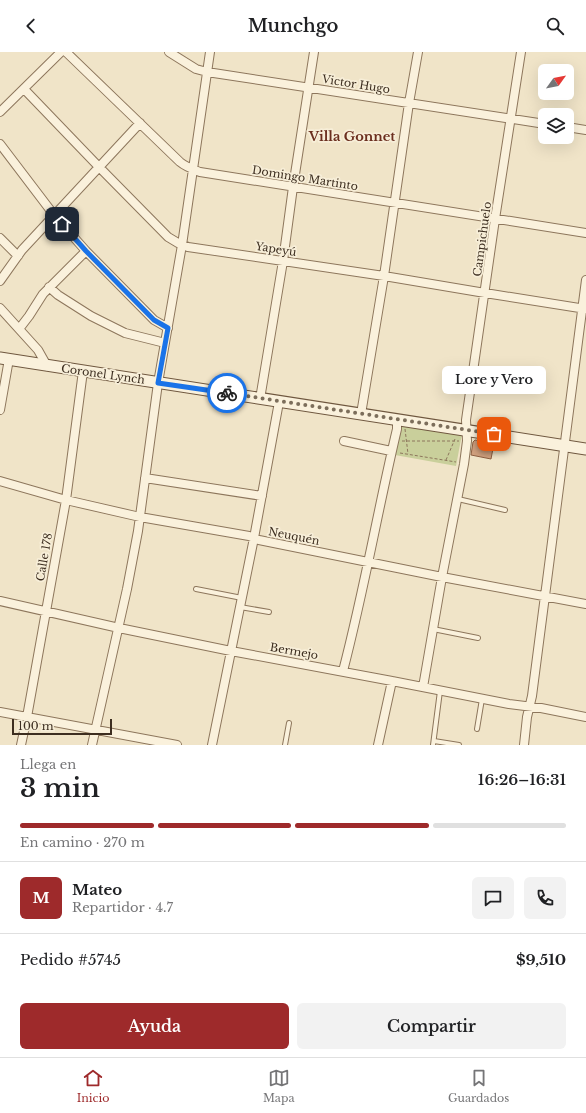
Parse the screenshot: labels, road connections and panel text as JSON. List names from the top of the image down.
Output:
{
  "streets": {
    "main road": ["Coronel Lynch"],
    "street": [
      "Victor Hugo",
      "Domingo Martinto",
      "Campichuelo",
      "Yapeyú",
      "Neuquén",
      "Calle 178",
      "Bermejo"
    ]
  },
  "crossings": [
    ["Victor Hugo", "Campichuelo"],
    ["Domingo Martinto", "Campichuelo"],
    ["Campichuelo", "Yapeyú"],
    ["Campichuelo", "Coronel Lynch"],
    ["Campichuelo", "Neuquén"],
    ["Campichuelo", "Bermejo"],
    ["Coronel Lynch", "Calle 178"],
    ["Neuquén", "Calle 178"],
    ["Calle 178", "Bermejo"]
  ],
  "districts": ["Villa Gonnet"],
  "places": ["Lore y Vero"],
  "scale_bar": "100 m",
  "north": "top right",
  "page": {
    "header": "Munchgo",
    "bubble": "Lore y Vero",
    "scale": "100 m",
    "heading": ["3 min", "Llega en", "16:26–16:31"],
    "panel": [
      "Mateo",
      "Repartidor · 4.7",
      "Pedido #5745",
      "$9,510"
    ],
    "bar": "En camino · 270 m",
    "round": "M",
    "buttons": ["Ayuda", "Compartir"],
    "tabs": ["Inicio", "Mapa", "Guardados"]
  }
}
